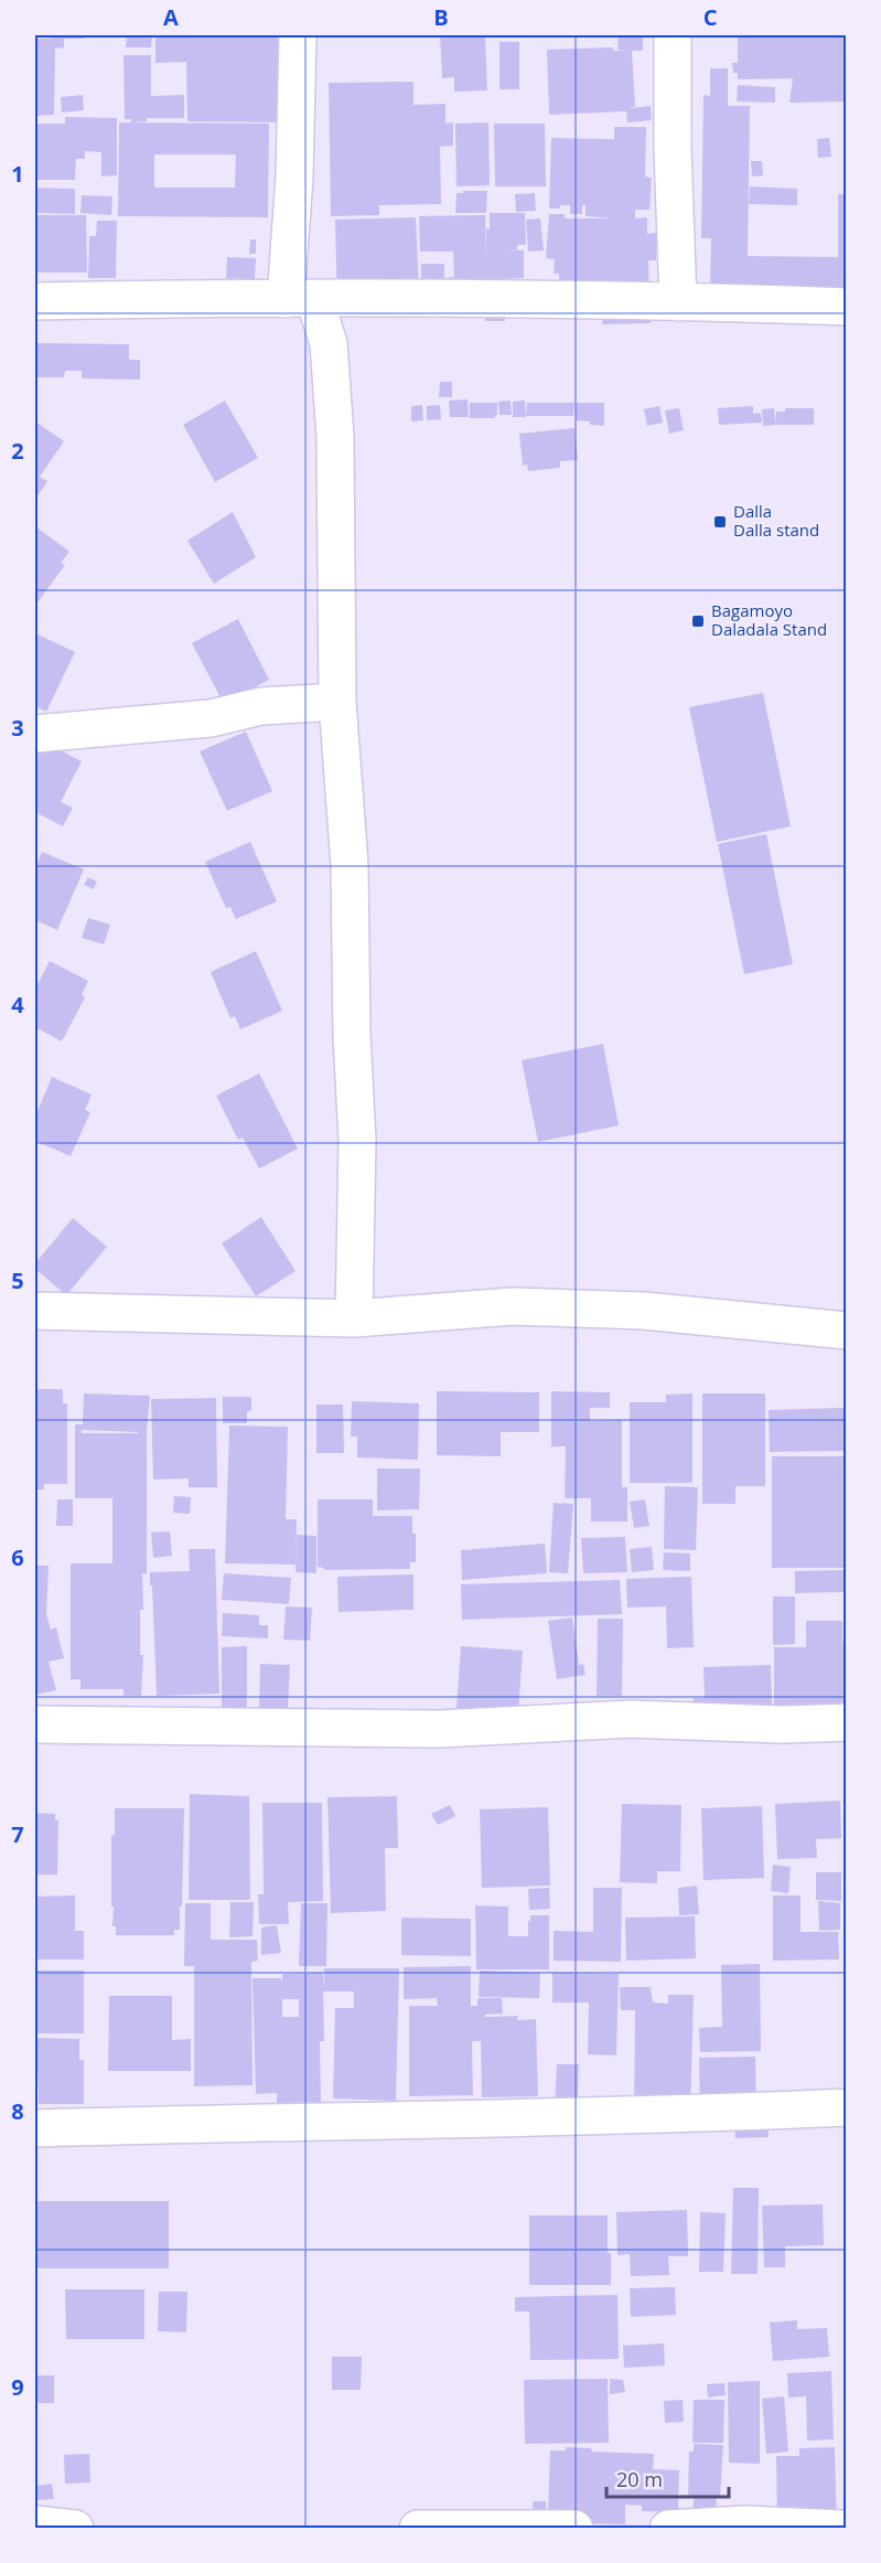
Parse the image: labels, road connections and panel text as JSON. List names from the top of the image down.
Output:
{
  "places": {
    "transit": ["Dalla Dalla stand", "Bagamoyo Daladala Stand"]
  },
  "scale_bar": "20 m",
  "grid": {
    "columns": ["A", "B", "C"],
    "rows": [
      "1",
      "2",
      "3",
      "4",
      "5",
      "6",
      "7",
      "8",
      "9"
    ]
  }
}
